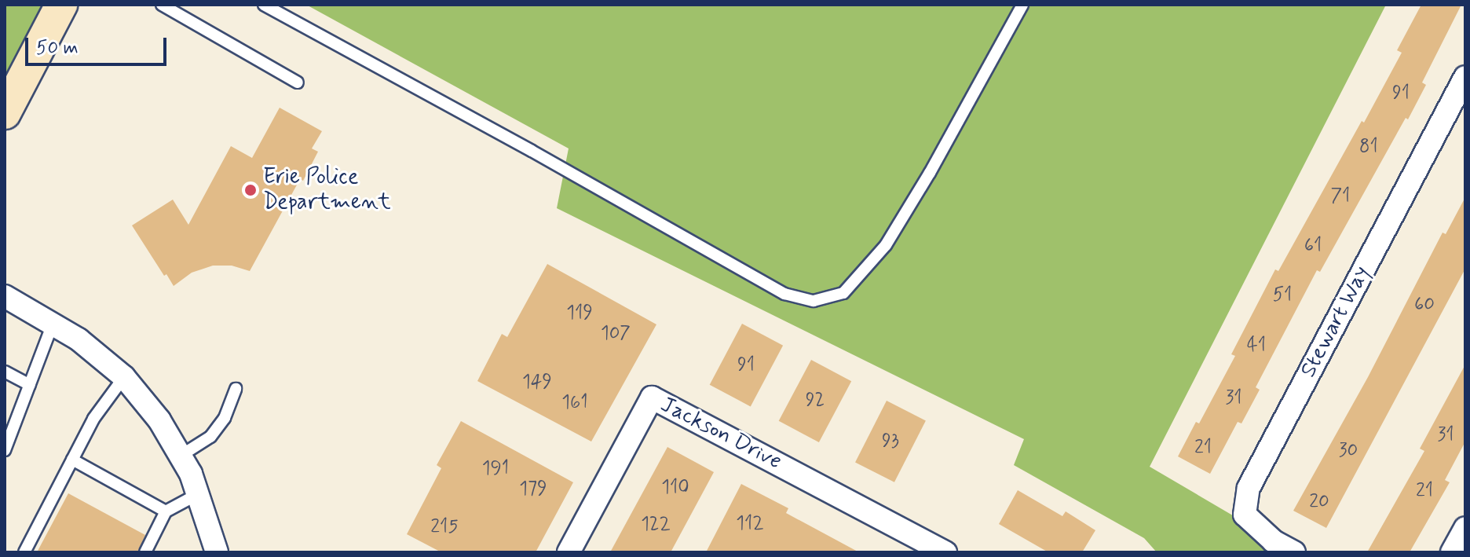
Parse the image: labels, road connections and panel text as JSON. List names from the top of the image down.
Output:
{
  "streets": {
    "street": ["Stewart Way", "Jackson Drive"]
  },
  "places": ["Erie Police Department"],
  "house_numbers": [
    "91",
    "81",
    "71",
    "61",
    "51",
    "60",
    "119",
    "107",
    "41",
    "91",
    "149",
    "31",
    "92",
    "161",
    "31",
    "93",
    "21",
    "30",
    "191",
    "110",
    "179",
    "21",
    "20",
    "112",
    "122",
    "215"
  ],
  "scale_bar": "50 m"
}
